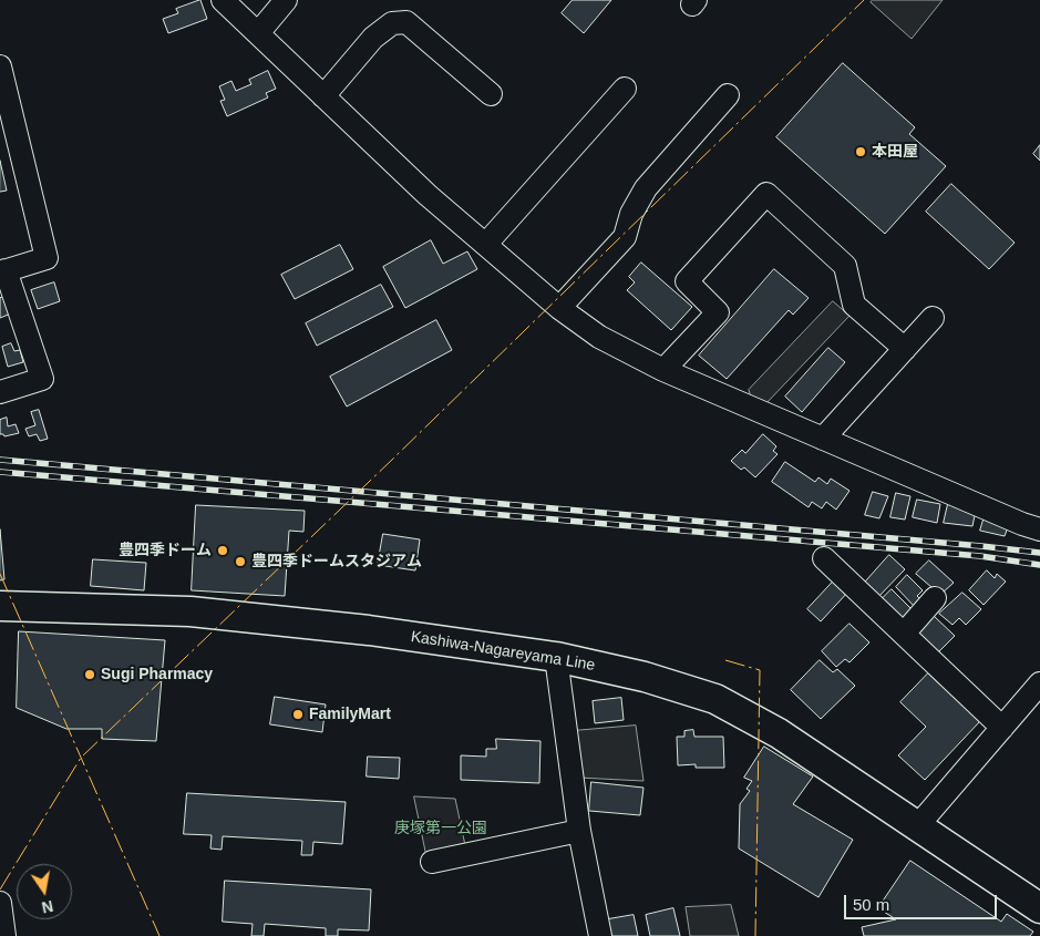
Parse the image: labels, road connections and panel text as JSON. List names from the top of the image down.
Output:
{
  "streets": {
    "main road": ["Kashiwa-Nagareyama Line"]
  },
  "parks": ["庚塚第一公園"],
  "places": [
    "本田屋",
    "豊四季ドーム",
    "豊四季ドームスタジアム",
    "Sugi Pharmacy",
    "FamilyMart"
  ],
  "scale_bar": "50 m",
  "north": "bottom"
}
